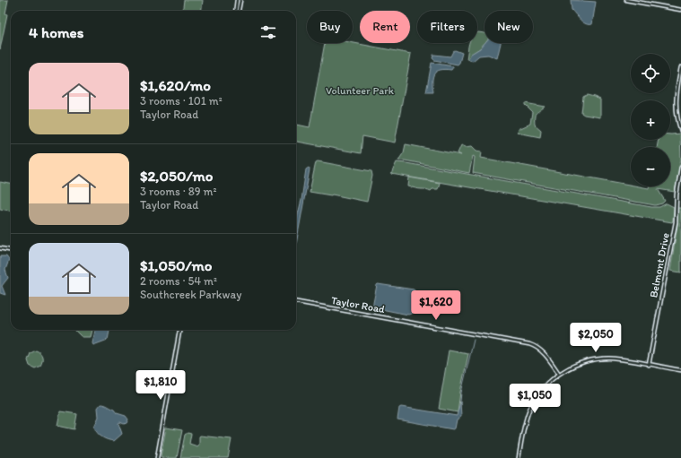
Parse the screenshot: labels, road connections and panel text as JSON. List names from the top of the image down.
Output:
{
  "streets": {
    "street": ["Belmont Drive", "Taylor Road"]
  },
  "parks": ["Volunteer Park"],
  "page": {
    "chip": [
      "Buy",
      "Rent",
      "Filters",
      "New"
    ],
    "heading": "4 homes",
    "map_buttons": ["+", "−"],
    "list": [
      {
        "name": "$1,620/mo",
        "note": "3 rooms · 101 m² · Taylor Road"
      },
      {
        "name": "$2,050/mo",
        "note": "3 rooms · 89 m² · Taylor Road"
      },
      {
        "name": "$1,050/mo",
        "note": "2 rooms · 54 m² · Southcreek Parkway"
      }
    ],
    "price": [
      "$1,620",
      "$2,050",
      "$1,810",
      "$1,050"
    ]
  }
}
